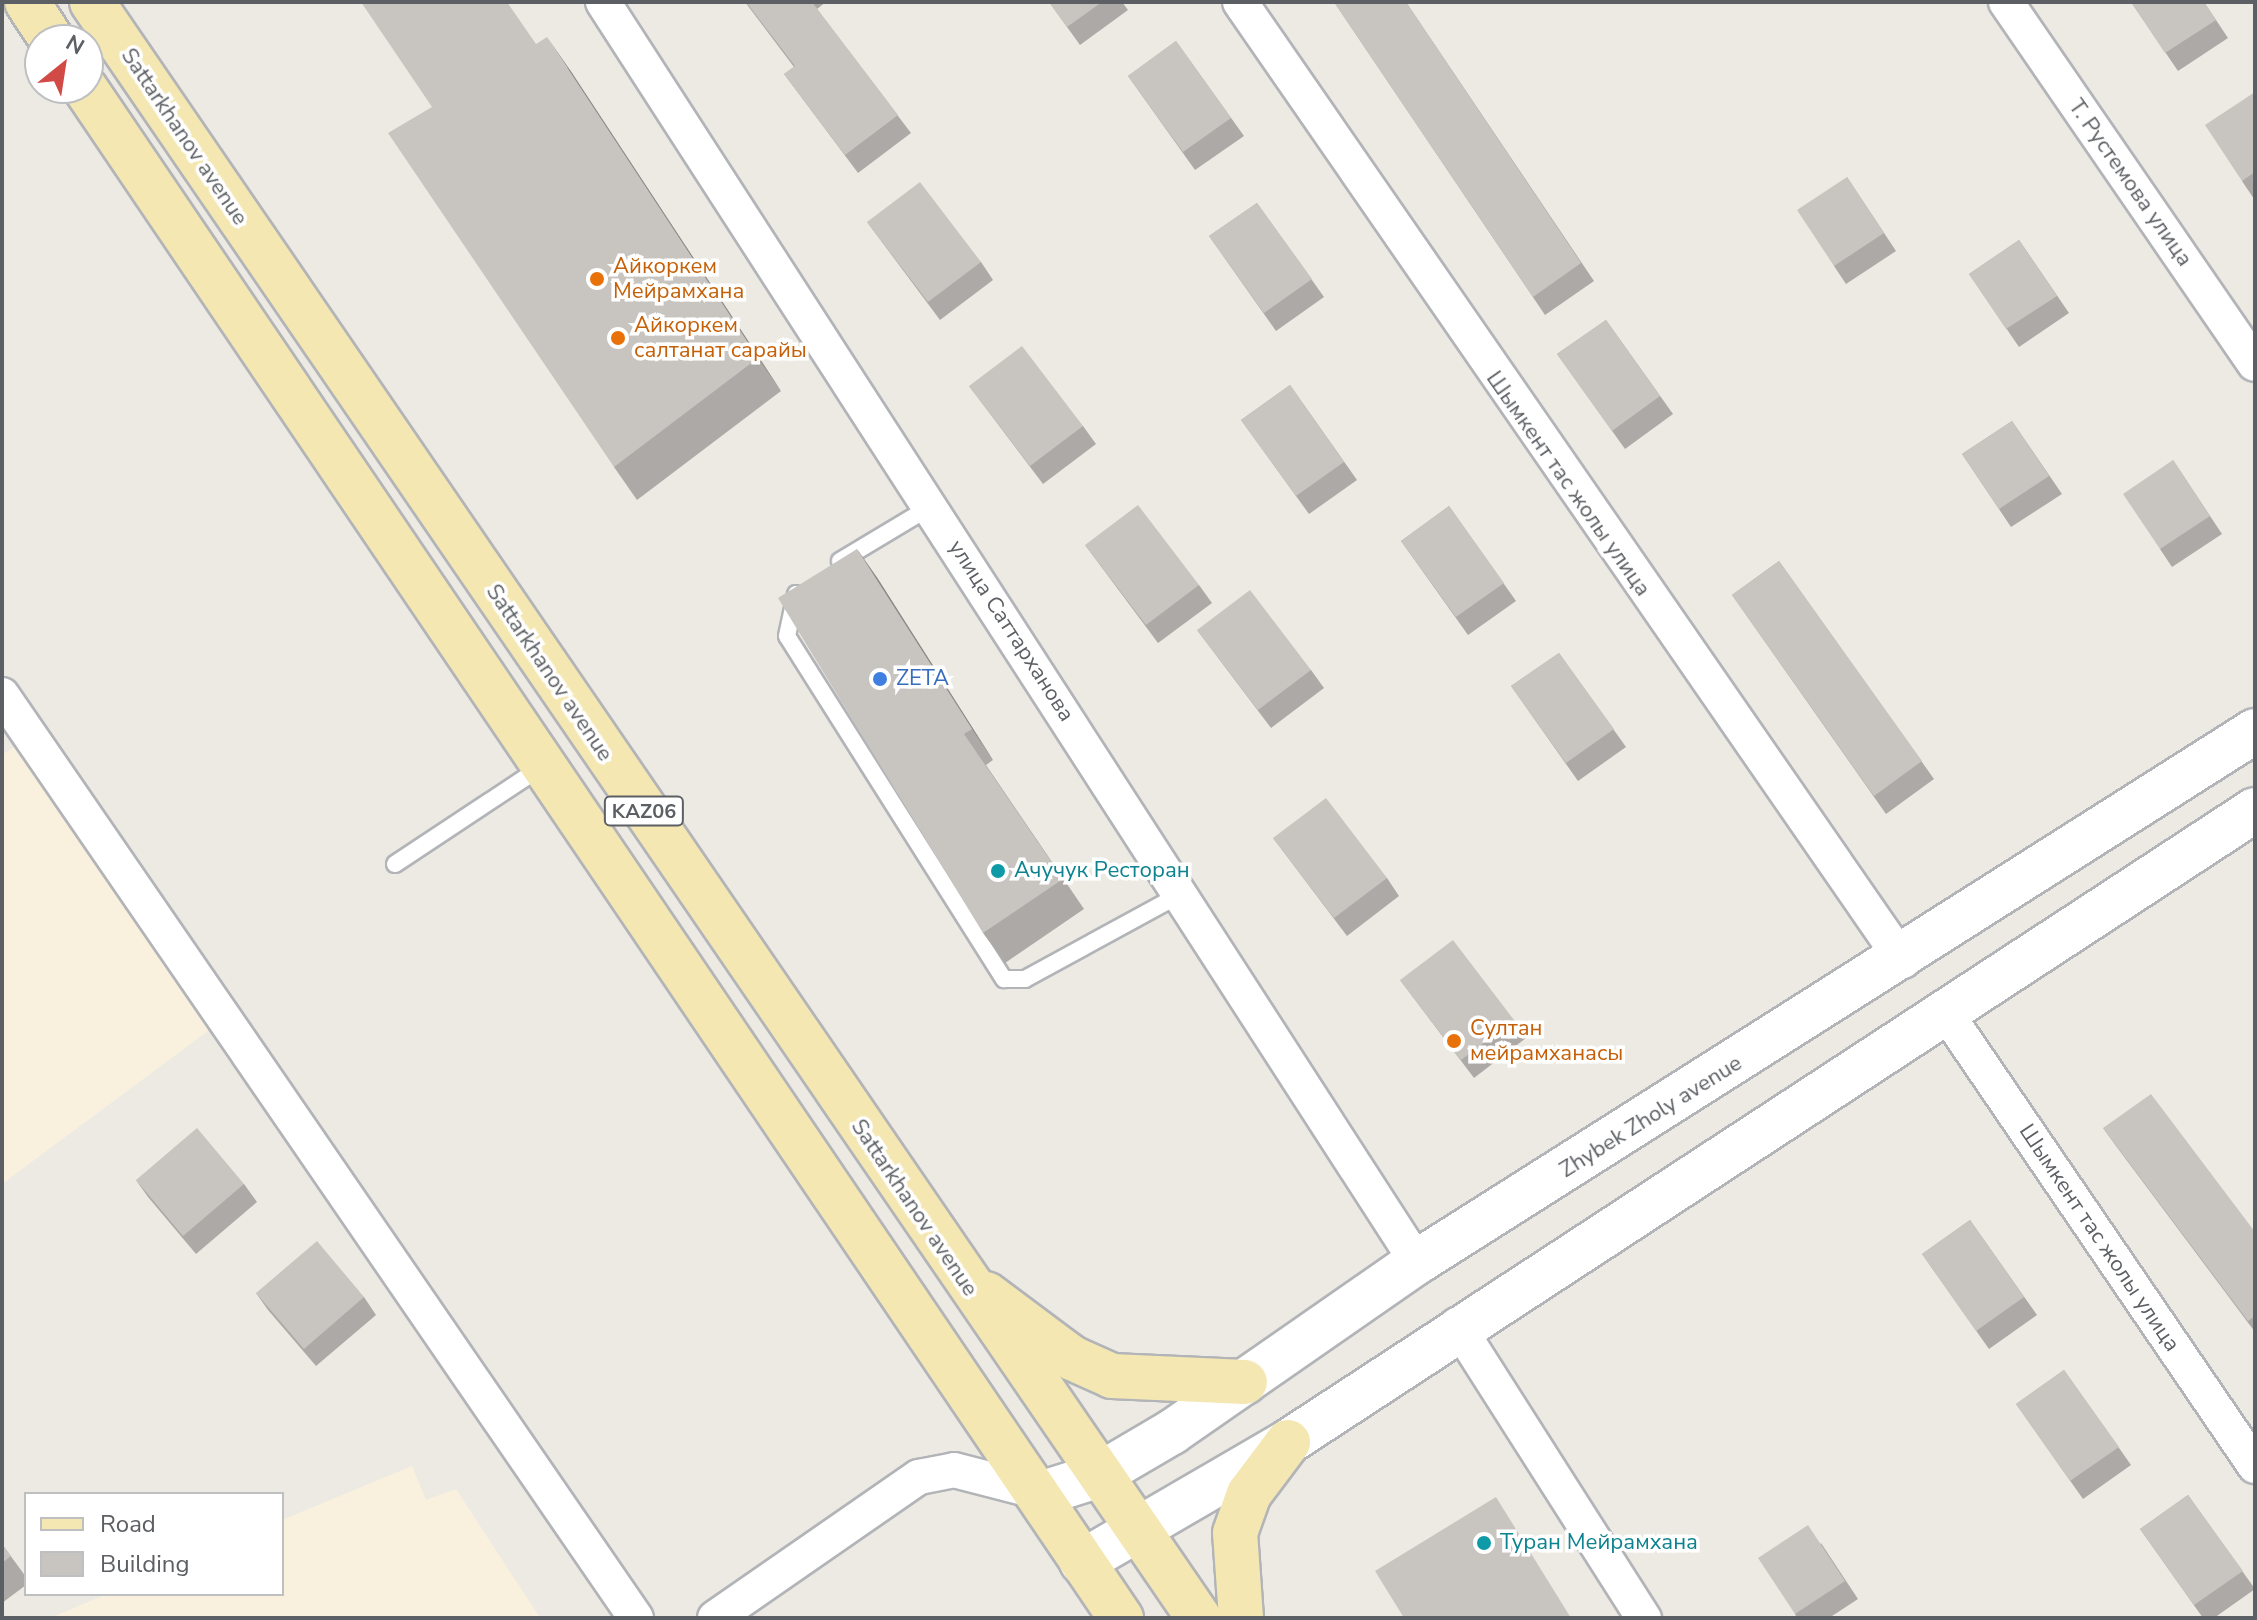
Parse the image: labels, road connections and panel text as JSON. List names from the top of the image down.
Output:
{
  "streets": {
    "main road": ["Sattarkhanov avenue", "KАZ06"],
    "street": [
      "Т. Рустемова улица",
      "Шымкент тас жолы улица",
      "улица Саттарханова",
      "Zhybek Zholy avenue"
    ]
  },
  "crossings": [
    ["Sattarkhanov avenue", "Zhybek Zholy avenue"],
    ["Шымкент тас жолы улица", "Zhybek Zholy avenue"],
    ["улица Саттарханова", "Zhybek Zholy avenue"],
    ["KАZ06", "Zhybek Zholy avenue"]
  ],
  "places": [
    "Айкоркем Мейрамхана",
    "Айкоркем салтанат сарайы",
    "ZETA",
    "Ачучук Ресторан",
    "Султан мейрамханасы",
    "Туран Мейрамхана"
  ],
  "legend": ["Road", "Building"],
  "north": "top right"
}
